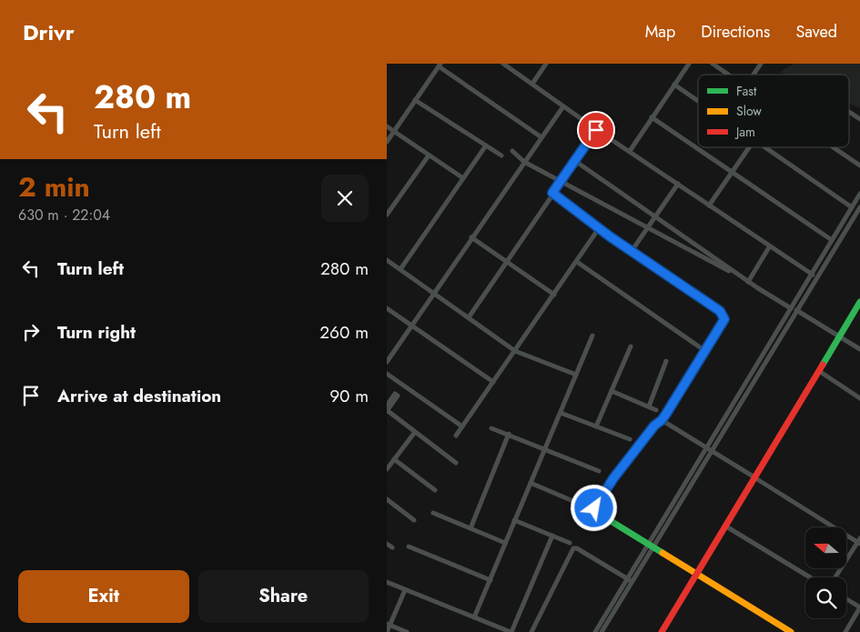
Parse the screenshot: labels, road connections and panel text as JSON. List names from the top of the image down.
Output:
{
  "legend": ["Fast", "Slow", "Jam"],
  "north": "left",
  "page": {
    "header": "Drivr",
    "nav": ["Map", "Directions", "Saved"],
    "turn": ["280 m", "Turn left"],
    "heading": ["2 min", "630 m · 22:04"],
    "list": [
      {
        "name": "Turn left",
        "value": "280 m"
      },
      {
        "name": "Turn right",
        "value": "260 m"
      },
      {
        "name": "Arrive at destination",
        "value": "90 m"
      }
    ],
    "buttons": ["Exit", "Share"]
  }
}
